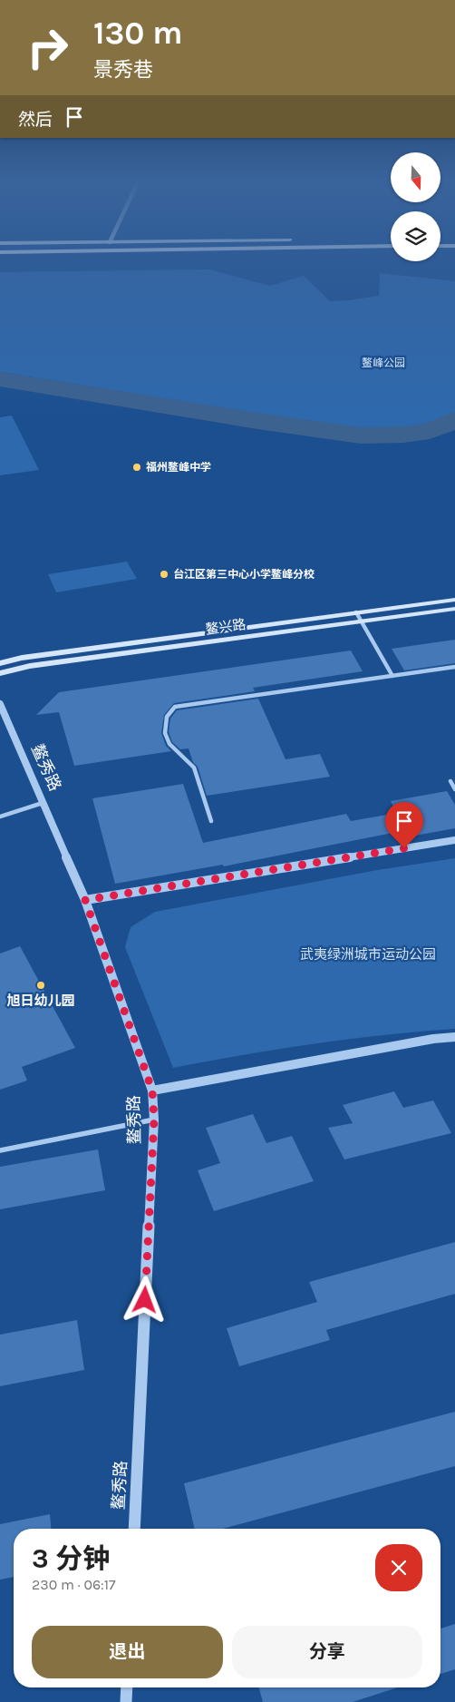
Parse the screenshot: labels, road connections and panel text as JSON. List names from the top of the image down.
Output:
{
  "streets": {
    "main road": ["鳌兴路"],
    "street": ["鳌秀路"]
  },
  "parks": ["鳌峰公园", "武夷绿洲城市运动公园"],
  "places": ["福州鳌峰中学", "台江区第三中心小学鳌峰分校", "旭日幼儿园"],
  "north": "bottom",
  "page": {
    "turn": ["130 m", "景秀巷"],
    "then": "然后",
    "heading": ["3 分钟", "230 m · 06:17"],
    "buttons": ["退出", "分享"]
  }
}
